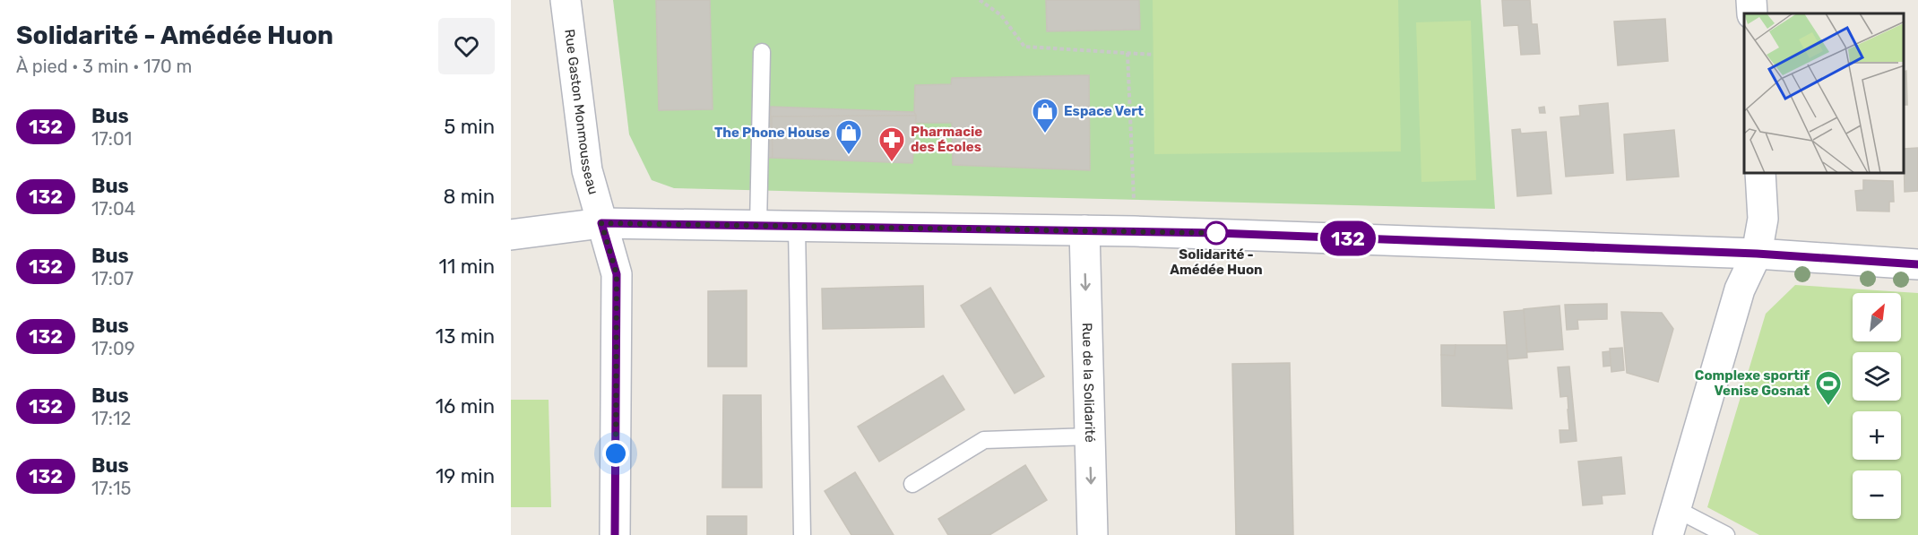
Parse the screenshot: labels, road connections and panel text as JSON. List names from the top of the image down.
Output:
{
  "streets": {
    "street": ["Rue Gaston Monmousseau", "Rue de la Solidarité"]
  },
  "one_way": ["Rue de la Solidarité"],
  "places": {
    "shop": ["Espace Vert", "The Phone House"],
    "pharmacy": ["Pharmacie des Écoles"],
    "other": ["Solidarité - Amédée Huon"],
    "sports": ["Complexe sportif Venise Gosnat"]
  },
  "lines": ["bus line 132"],
  "north": "top right",
  "page": {
    "heading": ["Solidarité - Amédée Huon", "À pied · 3 min · 170 m"],
    "on_map": "132",
    "list": [
      {
        "mark": "132",
        "name": "Bus",
        "note": "17:01",
        "value": "5 min"
      },
      {
        "mark": "132",
        "name": "Bus",
        "note": "17:04",
        "value": "8 min"
      },
      {
        "mark": "132",
        "name": "Bus",
        "note": "17:07",
        "value": "11 min"
      },
      {
        "mark": "132",
        "name": "Bus",
        "note": "17:09",
        "value": "13 min"
      },
      {
        "mark": "132",
        "name": "Bus",
        "note": "17:12",
        "value": "16 min"
      },
      {
        "mark": "132",
        "name": "Bus",
        "note": "17:15",
        "value": "19 min"
      }
    ],
    "map_buttons": ["+", "−"]
  }
}
